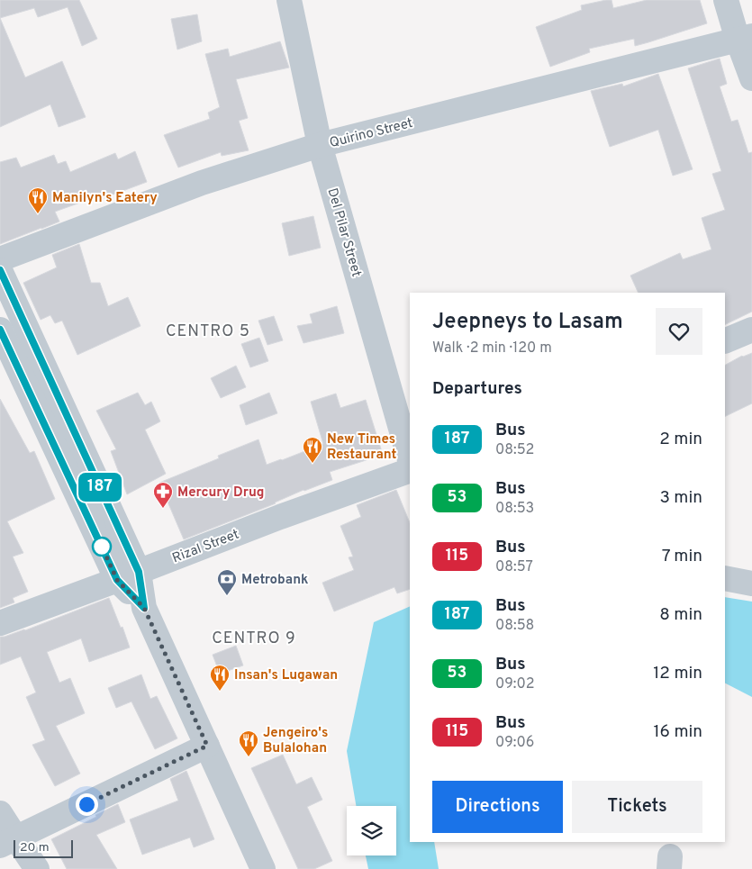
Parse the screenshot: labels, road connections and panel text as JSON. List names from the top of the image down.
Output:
{
  "streets": {
    "street": ["Quirino Street", "Del Pilar Street", "Rizal Street"]
  },
  "crossings": [
    ["Quirino Street", "Del Pilar Street"]
  ],
  "districts": ["CENTRO 5", "CENTRO 9"],
  "places": {
    "restaurant": [
      "Manilyn's Eatery",
      "New Times Restaurant",
      "Insan's Lugawan",
      "Jengeiro's Bulalohan"
    ],
    "pharmacy": ["Mercury Drug"],
    "bank": ["Metrobank"]
  },
  "lines": ["bus line 187"],
  "scale_bar": "20 m",
  "page": {
    "on_map": "187",
    "heading": [
      ["Jeepneys to Lasam", "Walk · 2 min · 120 m"],
      "Departures"
    ],
    "list": [
      {
        "mark": "187",
        "name": "Bus",
        "note": "08:52",
        "value": "2 min"
      },
      {
        "mark": "53",
        "name": "Bus",
        "note": "08:53",
        "value": "3 min"
      },
      {
        "mark": "115",
        "name": "Bus",
        "note": "08:57",
        "value": "7 min"
      },
      {
        "mark": "187",
        "name": "Bus",
        "note": "08:58",
        "value": "8 min"
      },
      {
        "mark": "53",
        "name": "Bus",
        "note": "09:02",
        "value": "12 min"
      },
      {
        "mark": "115",
        "name": "Bus",
        "note": "09:06",
        "value": "16 min"
      }
    ],
    "buttons": ["Directions", "Tickets"],
    "scale": "20 m"
  }
}
